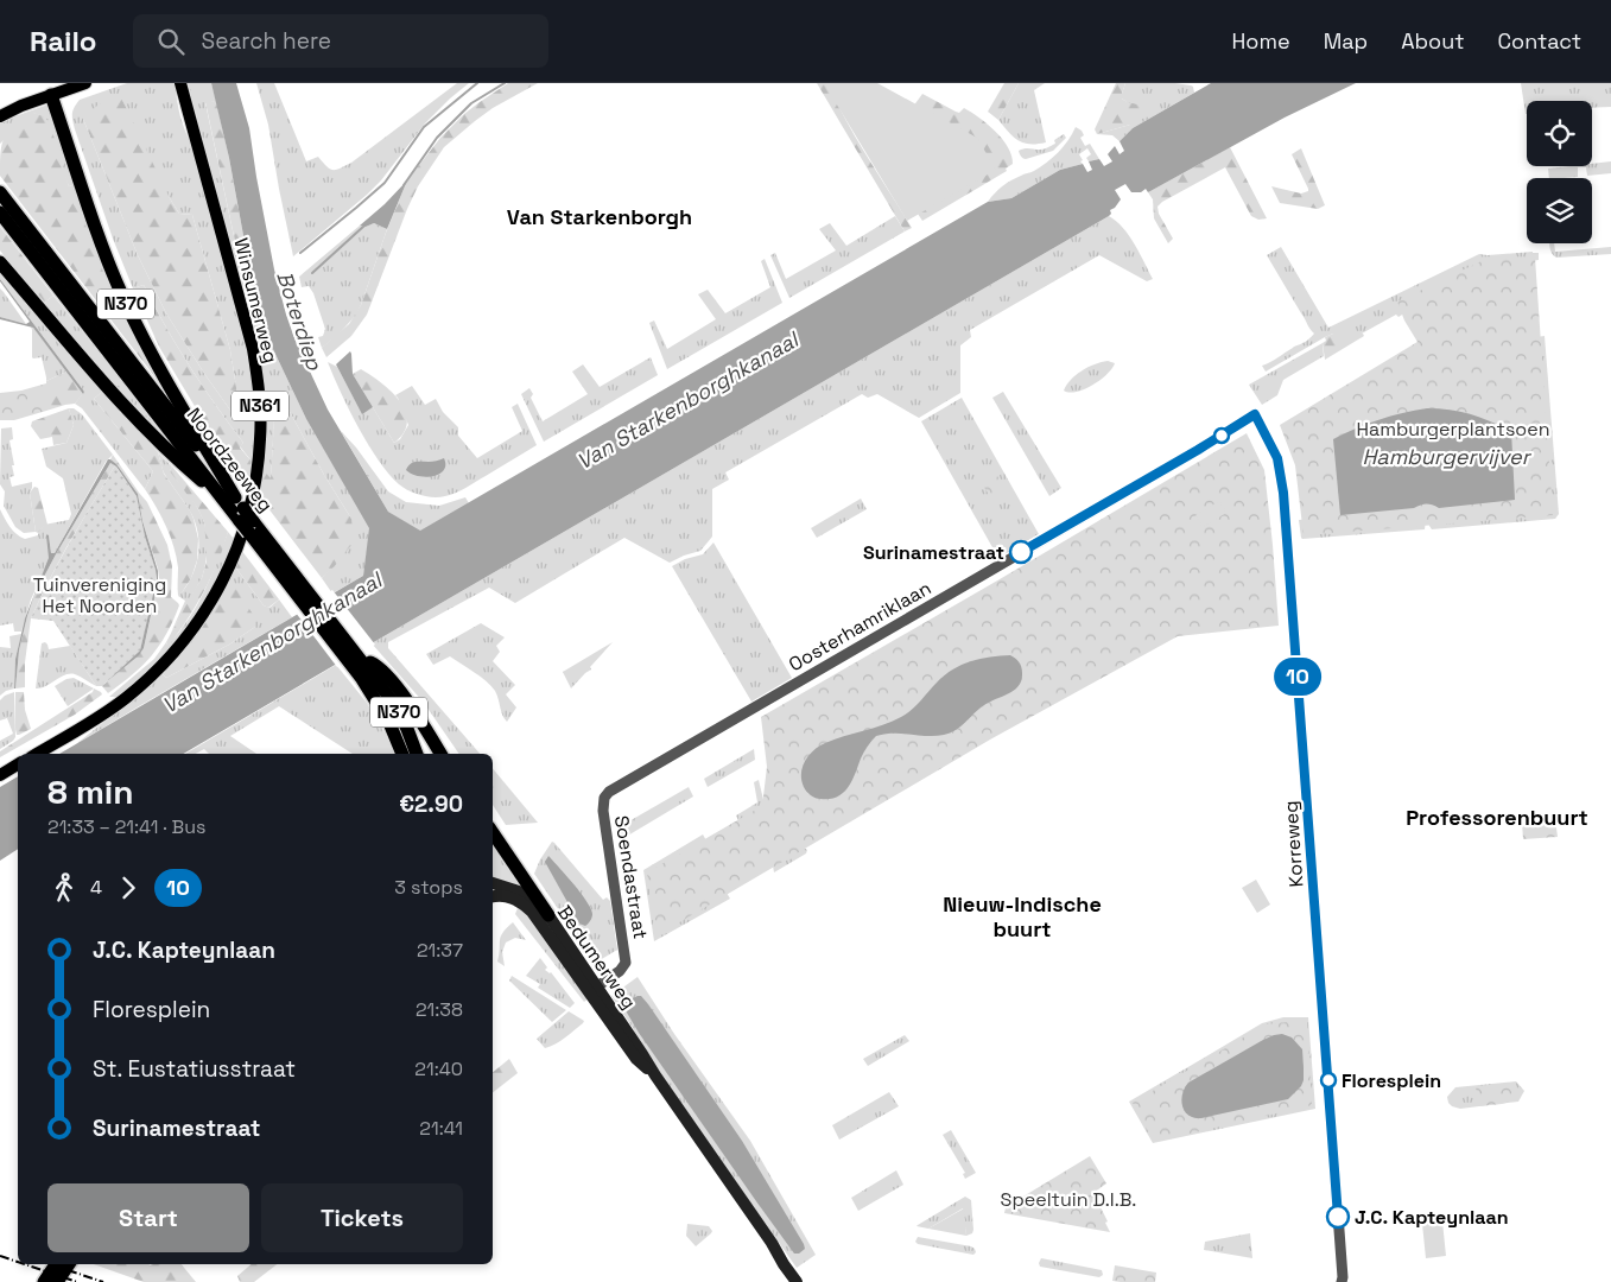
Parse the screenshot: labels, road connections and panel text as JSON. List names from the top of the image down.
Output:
{
  "streets": {
    "highway": ["N370", "Noordzeeweg"],
    "main road": ["Winsumerweg", "N361", "Bedumerweg"],
    "street": ["Oosterhamriklaan", "Korreweg", "Soendastraat"]
  },
  "crossings": [
    ["N370", "Noordzeeweg"],
    ["Oosterhamriklaan", "Korreweg"],
    ["Oosterhamriklaan", "Soendastraat"],
    ["Soendastraat", "Bedumerweg"]
  ],
  "districts": ["Van Starkenborgh", "Professorenbuurt", "Nieuw-Indische buurt"],
  "water": ["Boterdiep", "Van Starkenborghkanaal", "Hamburgervijver"],
  "parks": ["Hamburgerplantsoen", "Tuinvereniging Het Noorden", "Speeltuin D.I.B."],
  "places": ["Surinamestraat", "Floresplein", "J.C. Kapteynlaan"],
  "lines": ["bus line 10"],
  "page": {
    "header": "Railo",
    "search": "Search here",
    "nav": [
      "Home",
      "Map",
      "About",
      "Contact"
    ],
    "on_map": "10",
    "heading": ["8 min", "21:33 – 21:41 · Bus", "€2.90"],
    "legs": ["4", "10", "3 stops"],
    "list": [
      {
        "name": "J.C. Kapteynlaan",
        "value": "21:37"
      },
      {
        "name": "Floresplein",
        "value": "21:38"
      },
      {
        "name": "St. Eustatiusstraat",
        "value": "21:40"
      },
      {
        "name": "Surinamestraat",
        "value": "21:41"
      }
    ],
    "buttons": ["Start", "Tickets"]
  }
}
